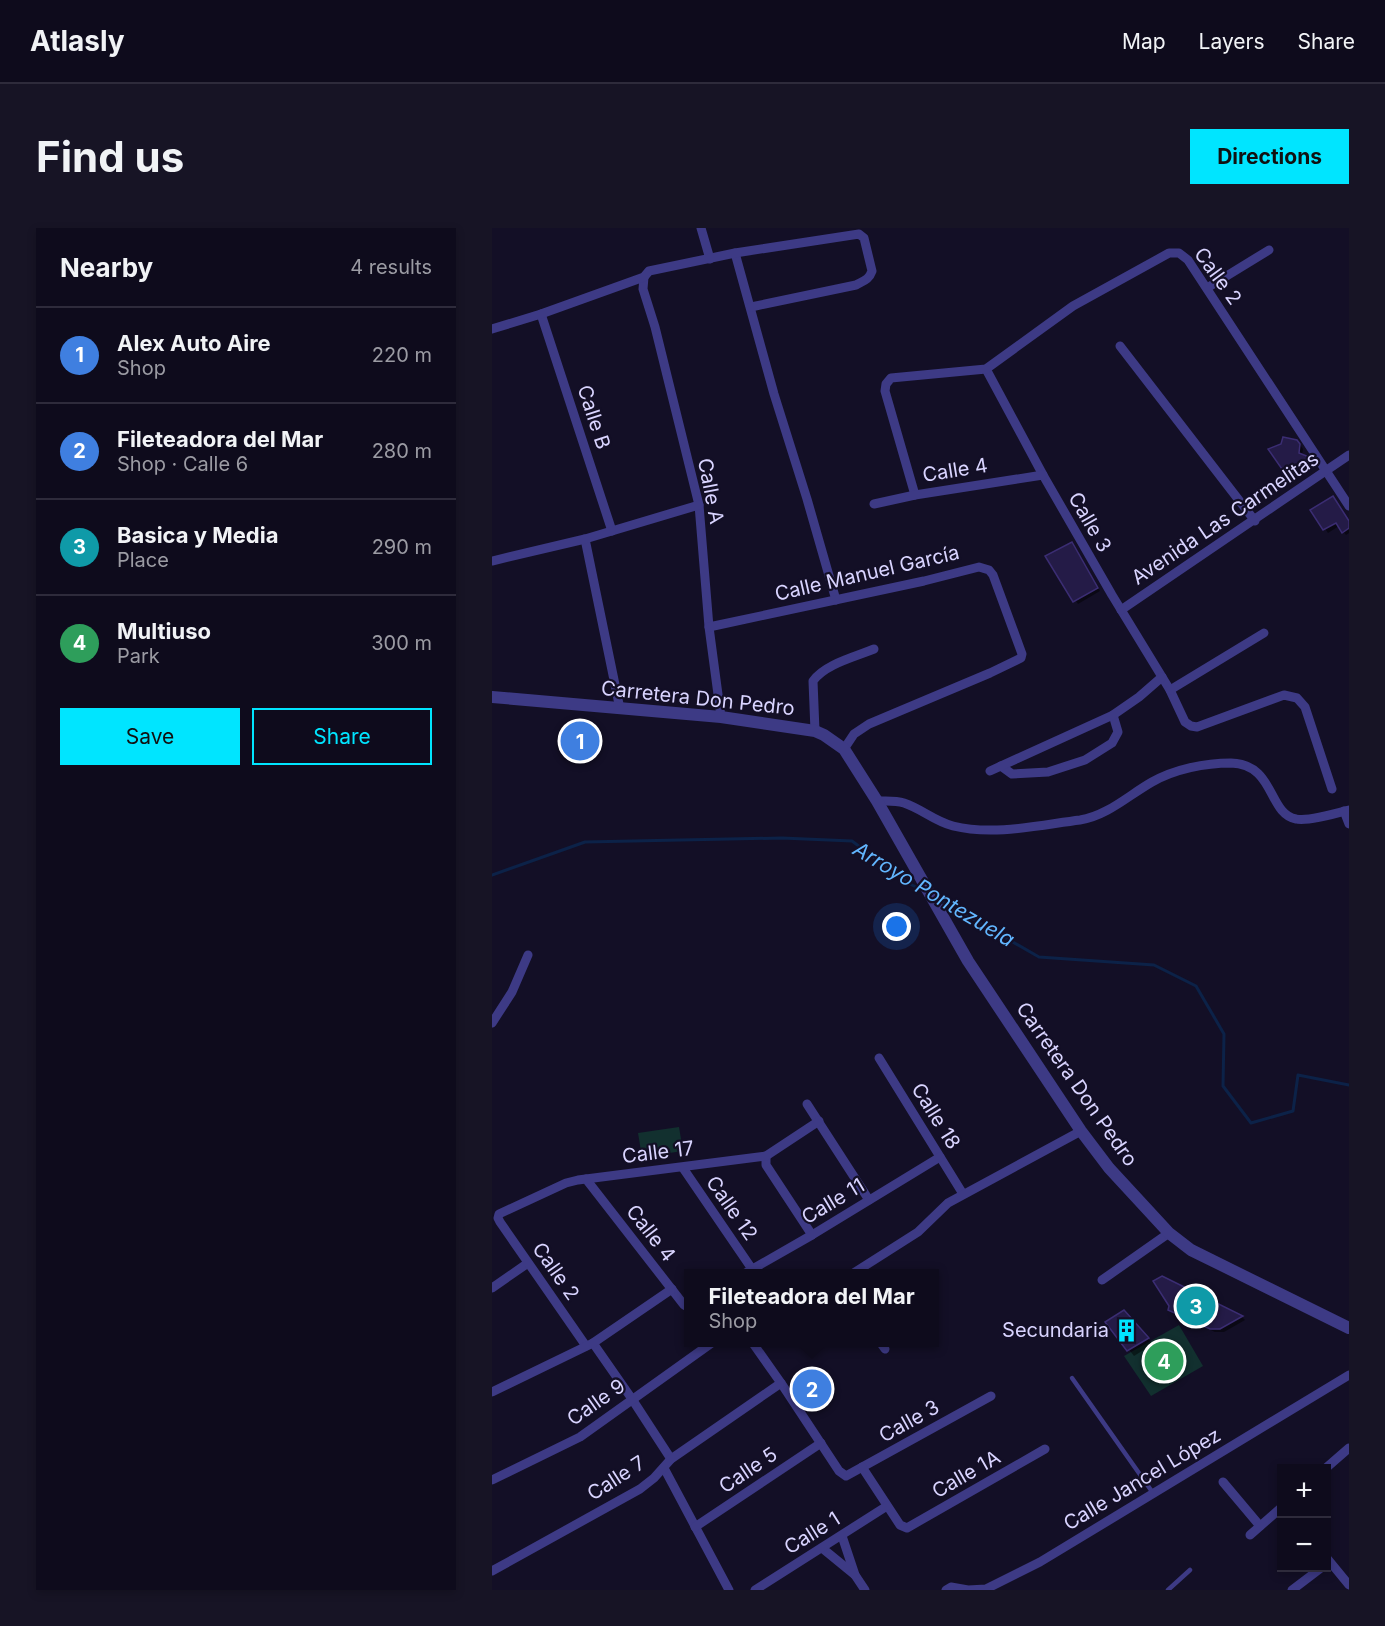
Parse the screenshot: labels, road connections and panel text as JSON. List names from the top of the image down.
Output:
{
  "streets": {
    "street": [
      "Calle 2",
      "Calle B",
      "Calle 4",
      "Calle A",
      "Avenida Las Carmelitas",
      "Calle 3",
      "Calle Manuel García",
      "Carretera Don Pedro",
      "Calle 18",
      "Calle 17",
      "Calle 11",
      "Calle 12",
      "Calle 9",
      "Calle 5",
      "Calle 1A",
      "Calle 7",
      "Calle Jancel López",
      "Calle 1"
    ]
  },
  "crossings": [
    ["Calle 2", "Avenida Las Carmelitas"],
    ["Calle 2", "Calle 3"],
    ["Calle 2", "Calle 17"],
    ["Calle 2", "Calle 9"],
    ["Calle 2", "Calle 7"],
    ["Calle 4", "Calle 3"],
    ["Calle 4", "Calle 17"],
    ["Calle A", "Calle Manuel García"],
    ["Calle A", "Carretera Don Pedro"],
    ["Avenida Las Carmelitas", "Calle 3"],
    ["Calle 3", "Calle 5"],
    ["Calle Manuel García", "Carretera Don Pedro"],
    ["Calle 18", "Calle 11"],
    ["Calle 17", "Calle 12"],
    ["Calle 1A", "Calle 1"]
  ],
  "water": ["Arroyo Pontezuela"],
  "places": {
    "building": ["Secundaria"]
  },
  "page": {
    "header": "Atlasly",
    "nav": ["Map", "Layers", "Share"],
    "buttons": [
      "Directions",
      ["Save", "Share"]
    ],
    "title": "Find us",
    "heading": ["Nearby", "4 results"],
    "list": [
      {
        "mark": "1",
        "name": "Alex Auto Aire",
        "note": "Shop",
        "value": "220 m"
      },
      {
        "mark": "2",
        "name": "Fileteadora del Mar",
        "note": "Shop · Calle 6",
        "value": "280 m"
      },
      {
        "mark": "3",
        "name": "Basica y Media",
        "note": "Place",
        "value": "290 m"
      },
      {
        "mark": "4",
        "name": "Multiuso",
        "note": "Park",
        "value": "300 m"
      }
    ],
    "pins": [
      "1",
      "3",
      "4",
      "2"
    ],
    "popup": ["Fileteadora del Mar", "Shop"],
    "map_buttons": ["+", "−"]
  }
}
